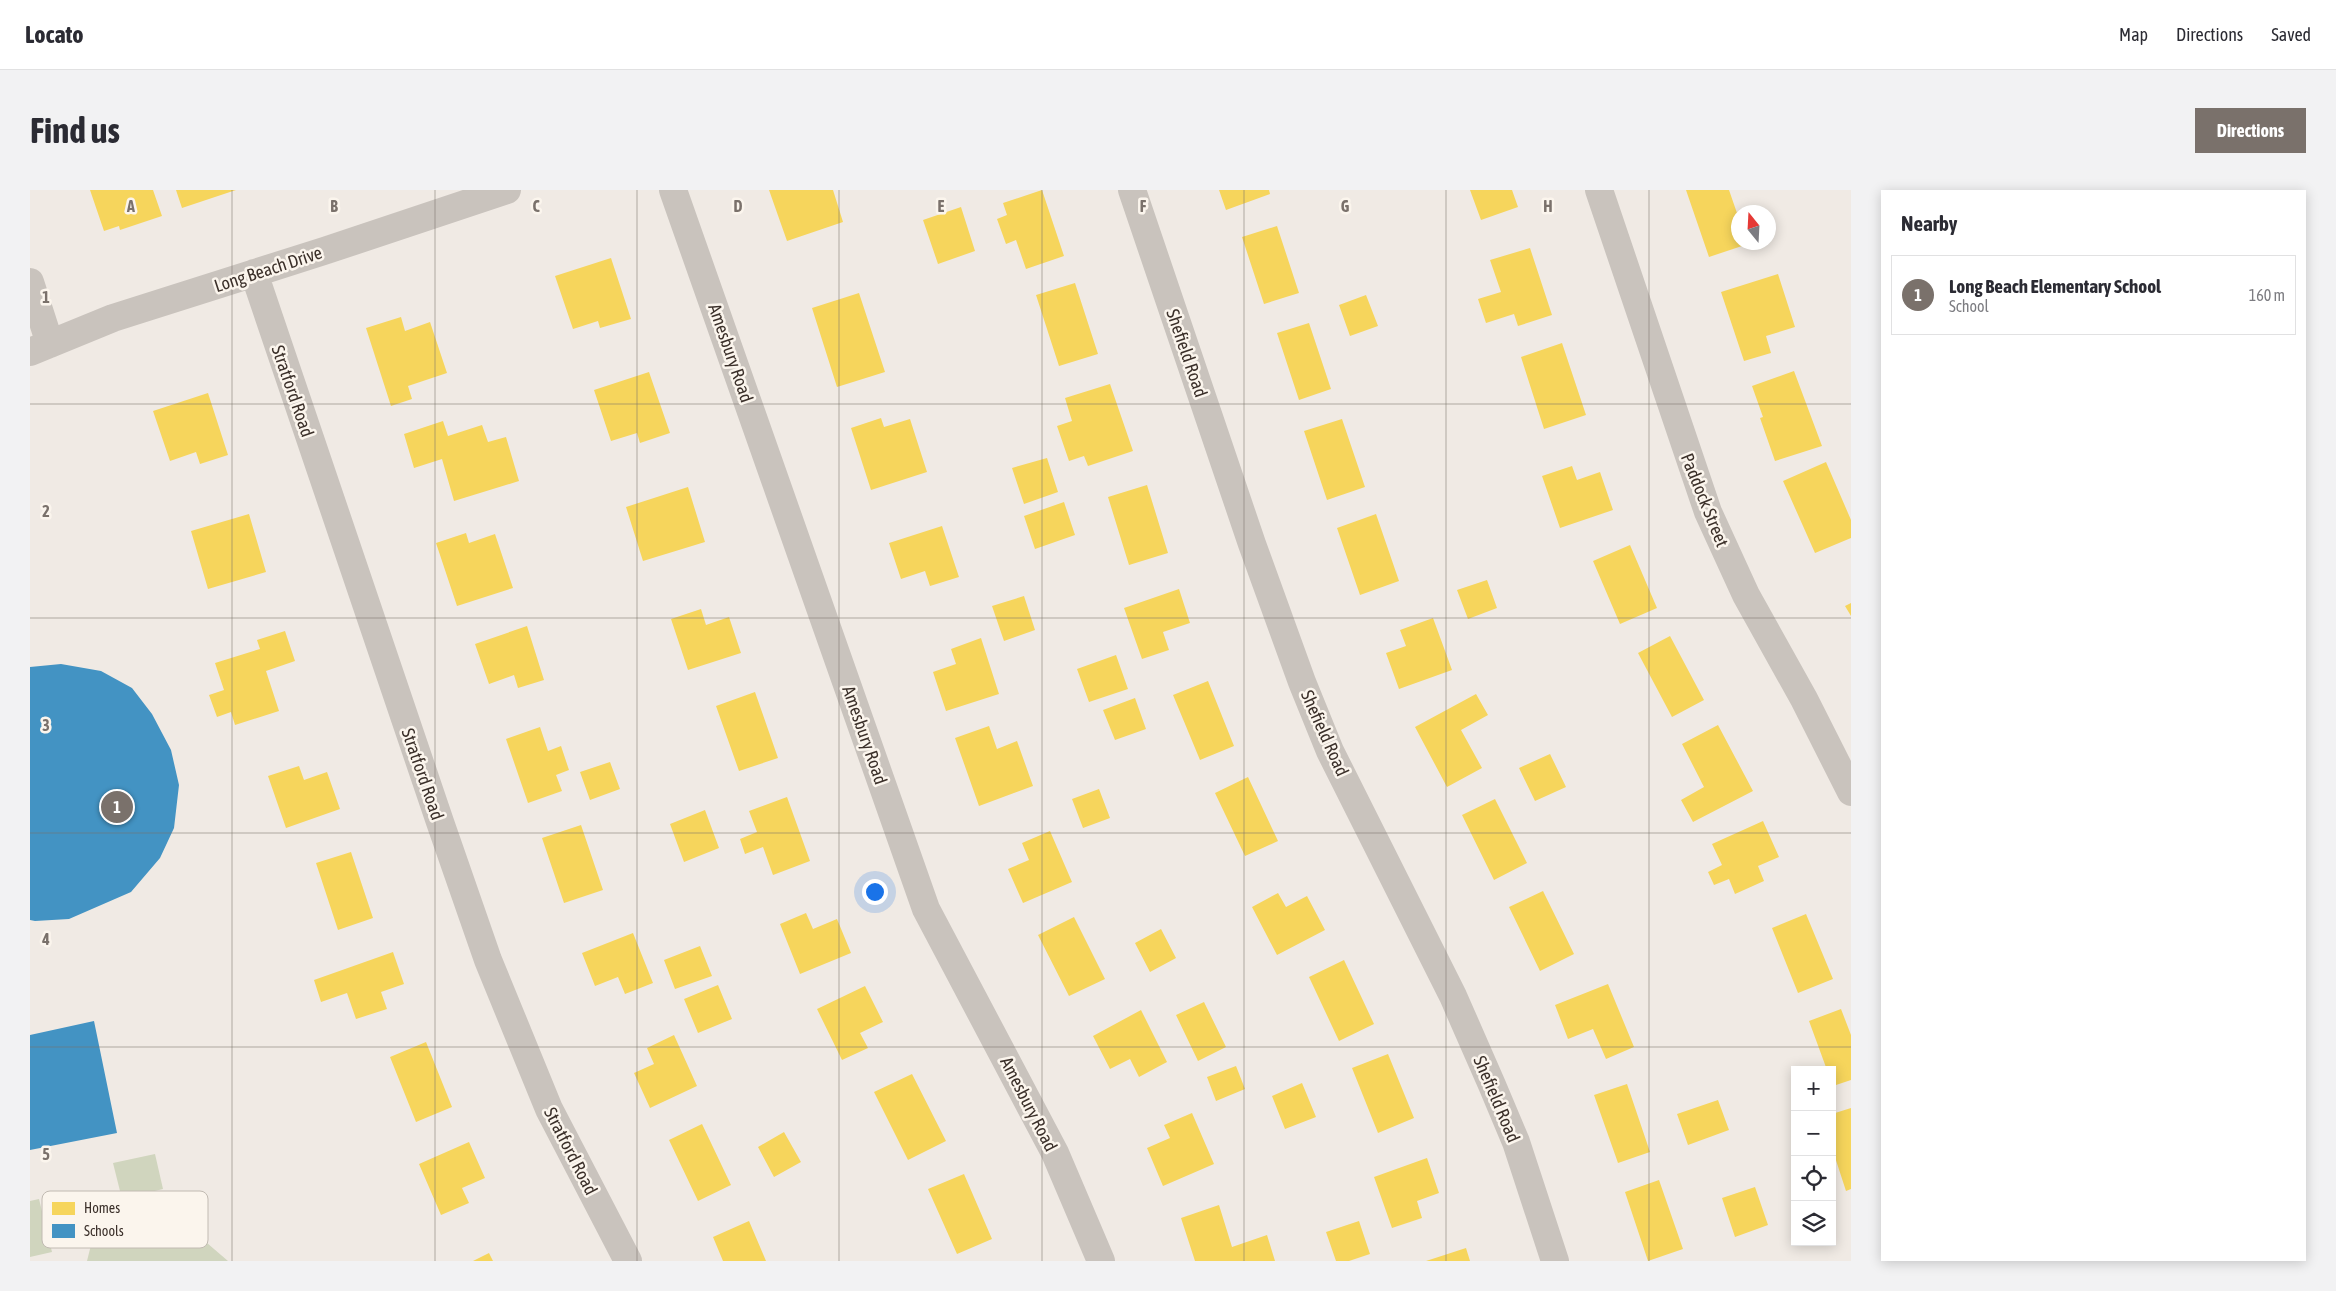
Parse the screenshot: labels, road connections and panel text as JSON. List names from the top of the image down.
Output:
{
  "streets": {
    "street": [
      "Long Beach Drive",
      "Amesbury Road",
      "Shefield Road",
      "Stratford Road",
      "Paddock Street"
    ]
  },
  "crossings": [
    ["Long Beach Drive", "Stratford Road"]
  ],
  "legend": ["Homes", "Schools"],
  "north": "top",
  "page": {
    "header": "Locato",
    "nav": ["Map", "Directions", "Saved"],
    "buttons": "Directions",
    "title": "Find us",
    "heading": "Nearby",
    "list": [
      {
        "mark": "1",
        "name": "Long Beach Elementary School",
        "note": "School",
        "value": "160 m"
      }
    ],
    "pins": "1",
    "map_buttons": ["+", "−"]
  },
  "grid": {
    "columns": [
      "A",
      "B",
      "C",
      "D",
      "E",
      "F",
      "G",
      "H"
    ],
    "rows": [
      "1",
      "2",
      "3",
      "4",
      "5"
    ]
  }
}
